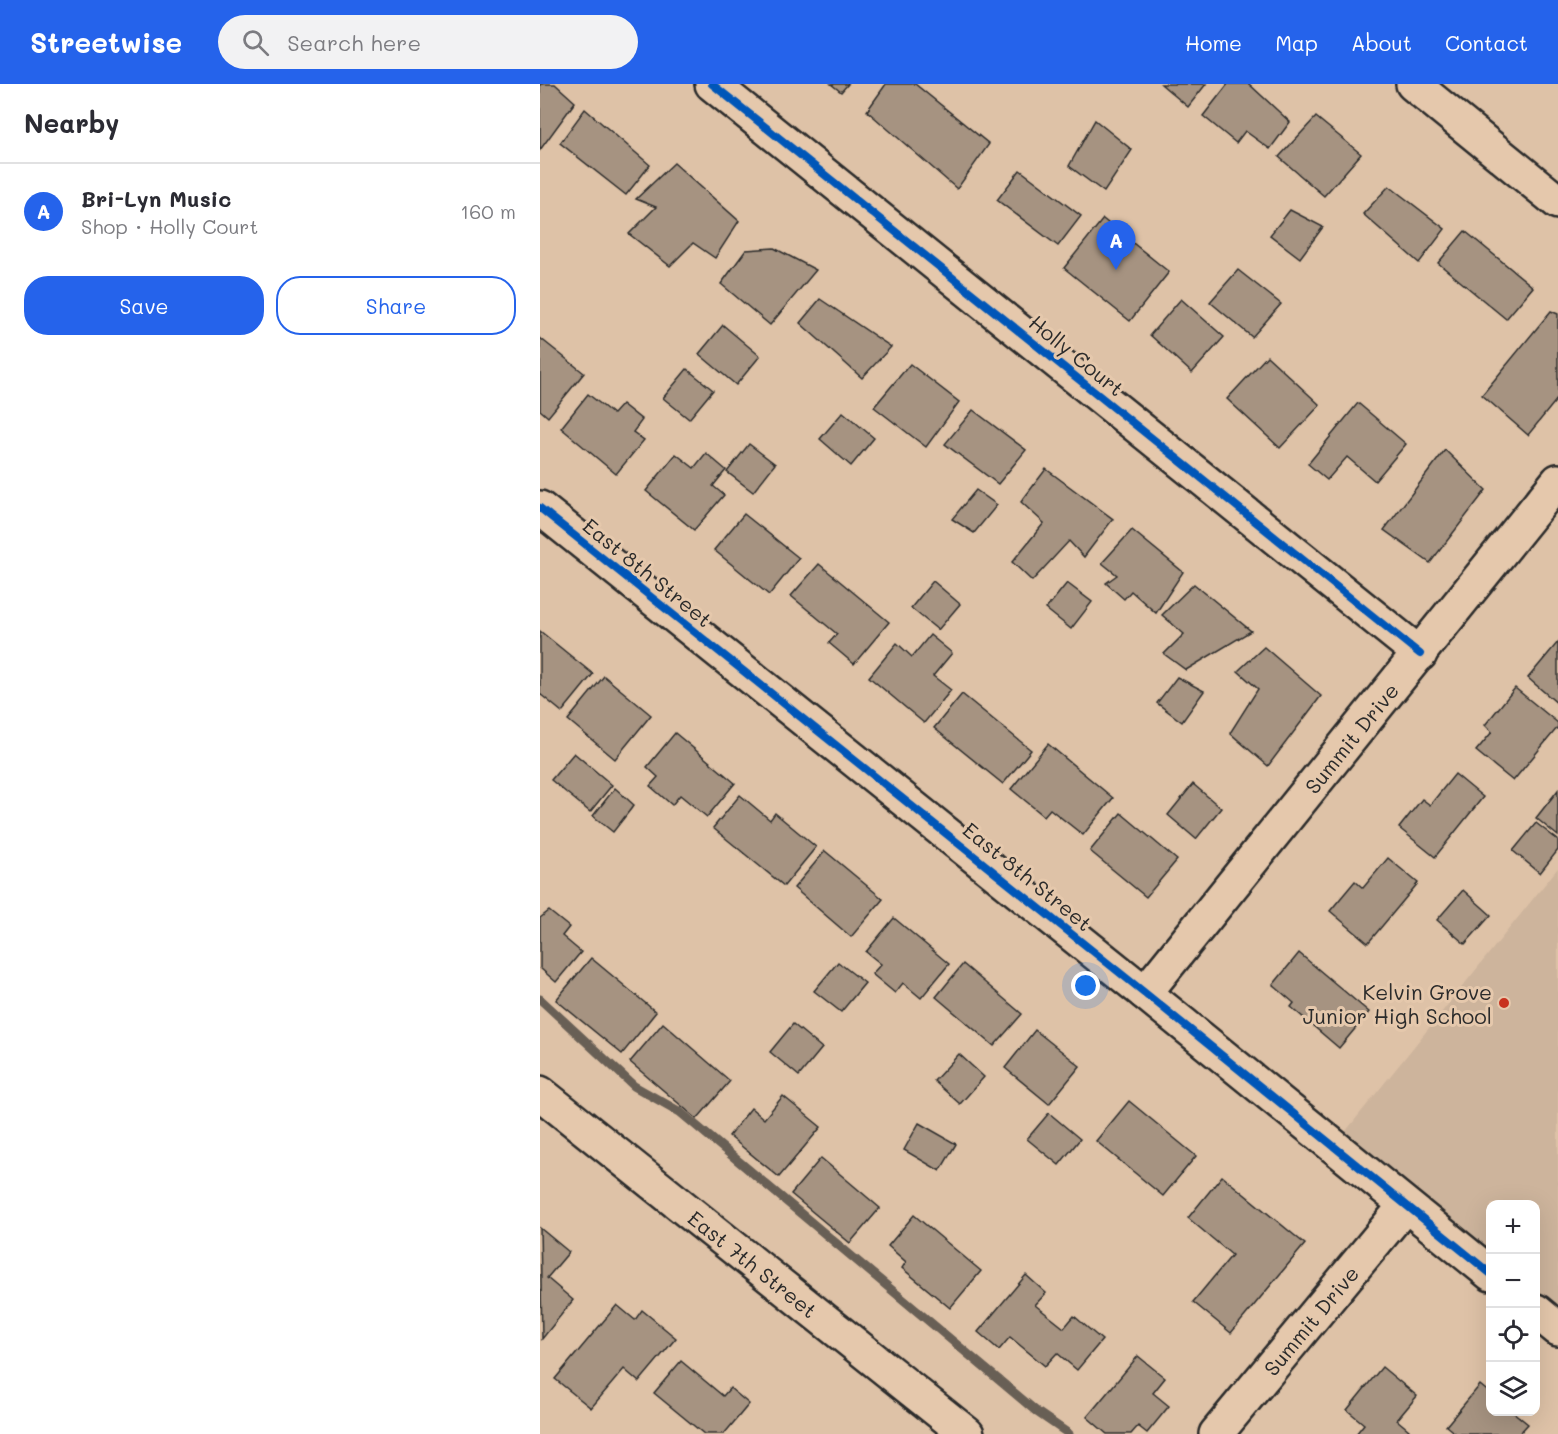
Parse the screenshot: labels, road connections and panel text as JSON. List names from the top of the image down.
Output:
{
  "streets": {
    "street": [
      "Holly Court",
      "East 8th Street",
      "Summit Drive",
      "East 7th Street"
    ]
  },
  "crossings": [
    ["Holly Court", "Summit Drive"],
    ["East 8th Street", "Summit Drive"]
  ],
  "places": ["Kelvin Grove Junior High School"],
  "page": {
    "header": "Streetwise",
    "search": "Search here",
    "nav": [
      "Home",
      "Map",
      "About",
      "Contact"
    ],
    "heading": "Nearby",
    "list": [
      {
        "mark": "A",
        "name": "Bri-Lyn Music",
        "note": "Shop · Holly Court",
        "value": "160 m"
      }
    ],
    "pins": "A",
    "buttons": ["Save", "Share"],
    "map_buttons": ["+", "−"]
  }
}
